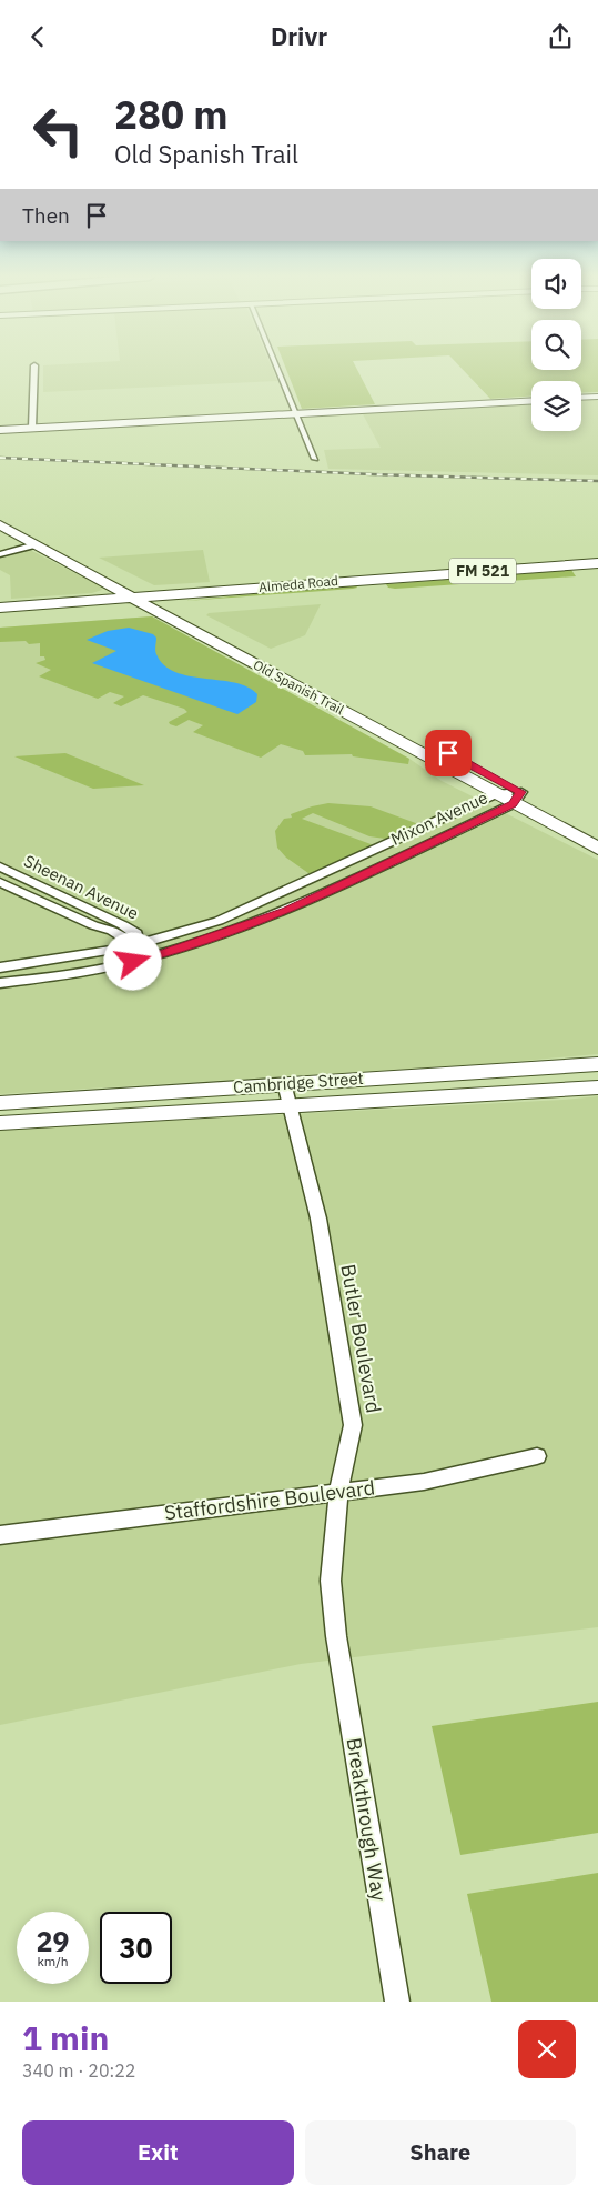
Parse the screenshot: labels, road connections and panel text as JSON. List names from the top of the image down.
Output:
{
  "streets": {
    "main road": ["FM 521", "Almeda Road", "Old Spanish Trail"],
    "street": [
      "Mixon Avenue",
      "Sheenan Avenue",
      "Cambridge Street",
      "Butler Boulevard",
      "Staffordshire Boulevard",
      "Breakthrough Way"
    ]
  },
  "crossings": [
    ["Almeda Road", "Old Spanish Trail"],
    ["Old Spanish Trail", "Mixon Avenue"],
    ["Mixon Avenue", "Sheenan Avenue"],
    ["Cambridge Street", "Butler Boulevard"],
    ["Butler Boulevard", "Staffordshire Boulevard"],
    ["Butler Boulevard", "Breakthrough Way"]
  ],
  "page": {
    "header": "Drivr",
    "turn": ["280 m", "Old Spanish Trail"],
    "then": "Then",
    "speed": "29 km/h",
    "limit": "30",
    "heading": ["1 min", "340 m · 20:22"],
    "buttons": ["Exit", "Share"]
  }
}
